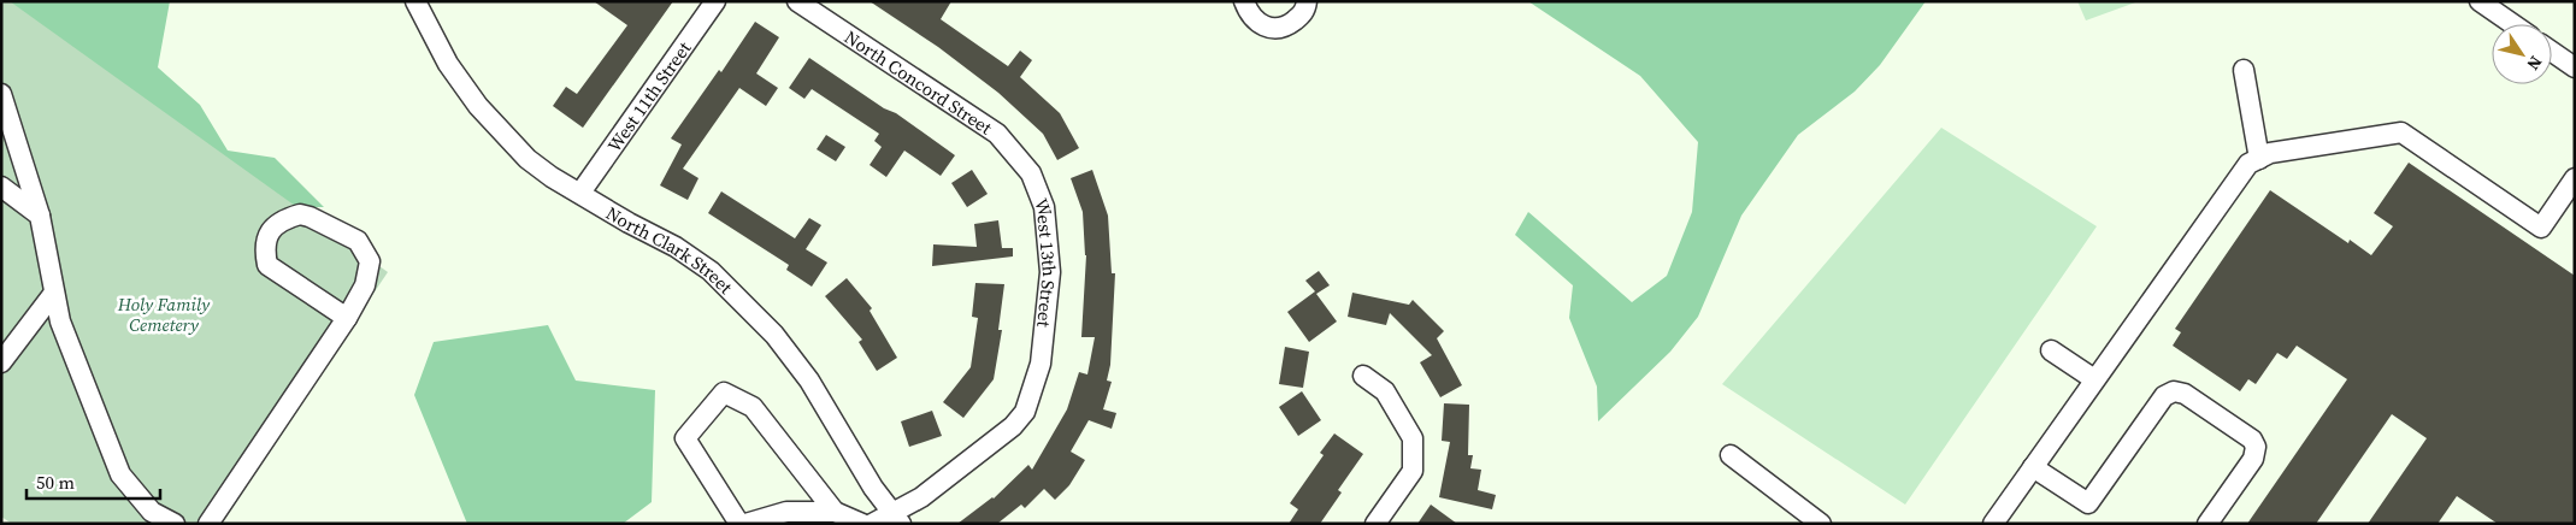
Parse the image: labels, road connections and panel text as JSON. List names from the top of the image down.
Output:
{
  "streets": {
    "street": [
      "North Concord Street",
      "West 11th Street",
      "North Clark Street",
      "West 13th Street"
    ]
  },
  "crossings": [
    ["North Concord Street", "West 13th Street"],
    ["West 11th Street", "North Clark Street"],
    ["North Clark Street", "West 13th Street"]
  ],
  "parks": ["Holy Family Cemetery"],
  "scale_bar": "50 m",
  "north": "bottom right"
}
